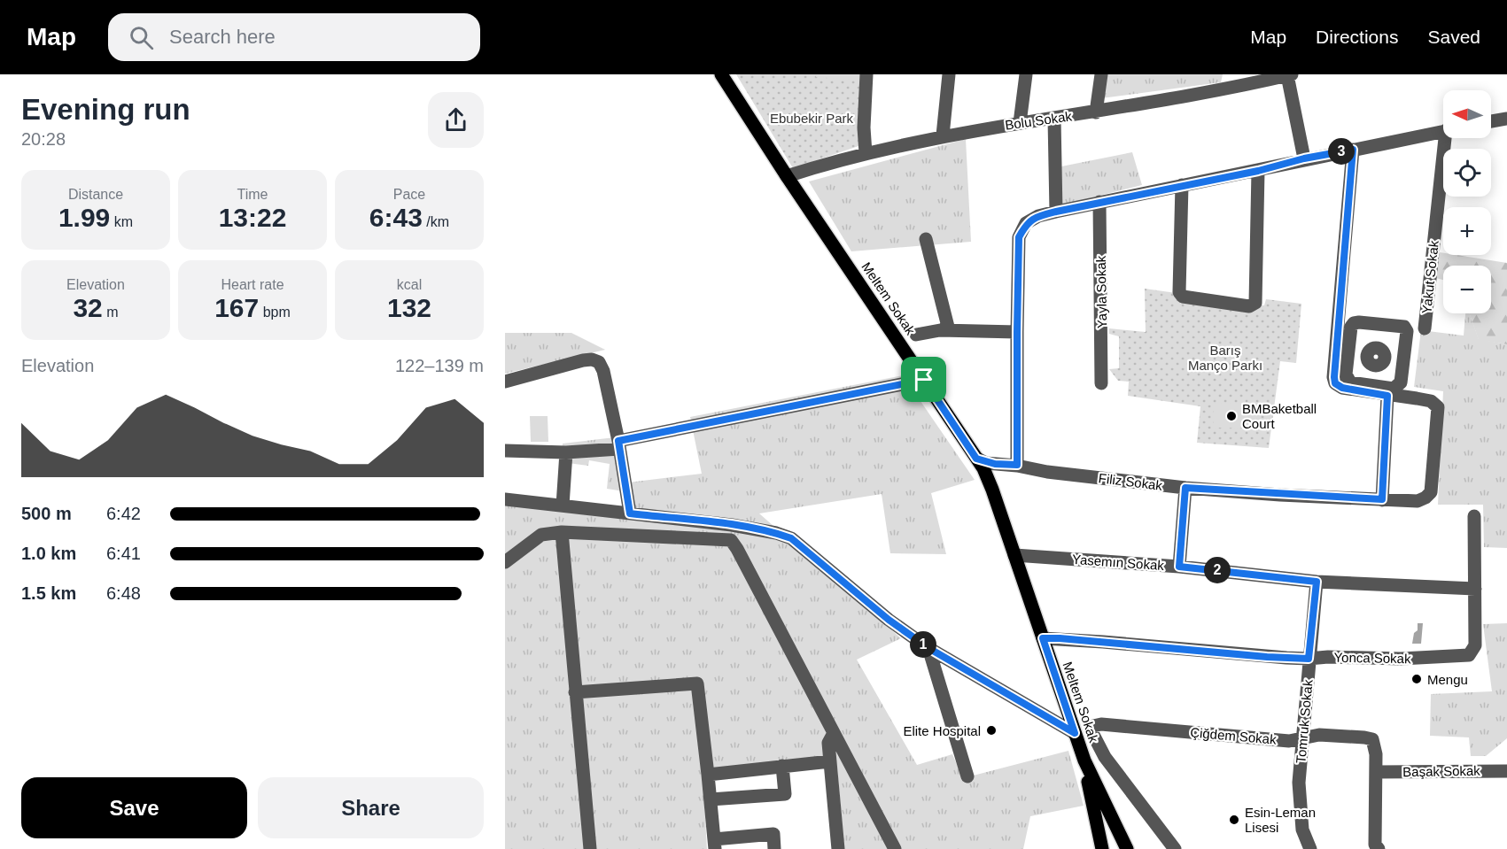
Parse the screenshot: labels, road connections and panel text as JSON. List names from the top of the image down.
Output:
{
  "streets": {
    "main road": ["Meltem Sokak"],
    "street": [
      "Bolu Sokak",
      "Yakut Sokak",
      "Yayla Sokak",
      "Filiz Sokak",
      "Yasemın Sokak",
      "Yonca Sokak",
      "Tomruk Sokak",
      "Çiğdem Sokak",
      "Başak Sokak"
    ]
  },
  "crossings": [
    ["Bolu Sokak", "Meltem Sokak"],
    ["Meltem Sokak", "Filiz Sokak"],
    ["Meltem Sokak", "Yasemın Sokak"],
    ["Meltem Sokak", "Yonca Sokak"],
    ["Yasemın Sokak", "Yonca Sokak"],
    ["Yasemın Sokak", "Tomruk Sokak"],
    ["Yonca Sokak", "Tomruk Sokak"],
    ["Tomruk Sokak", "Çiğdem Sokak"],
    ["Çiğdem Sokak", "Başak Sokak"]
  ],
  "parks": ["Ebubekir Park", "Barış Manço Parkı"],
  "places": [
    "BMBaketball Court",
    "Mengu",
    "Elite Hospital",
    "Esin-Leman Lisesi"
  ],
  "north": "left",
  "page": {
    "header": "Map",
    "search": "Search here",
    "nav": ["Map", "Directions", "Saved"],
    "heading": ["Evening run", "20:28"],
    "map_buttons": ["+", "−"],
    "pins": ["3", "2", "1"],
    "stats": [
      ["Distance", "1.99 km"],
      ["Time", "13:22"],
      ["Pace", "6:43 /km"],
      ["Elevation", "32 m"],
      ["Heart rate", "167 bpm"],
      ["kcal", "132"]
    ],
    "chart": ["Elevation", "122–139 m"],
    "list": [
      {
        "name": "500 m",
        "note": "6:42"
      },
      {
        "name": "1.0 km",
        "note": "6:41"
      },
      {
        "name": "1.5 km",
        "note": "6:48"
      }
    ],
    "buttons": ["Save", "Share"]
  }
}
